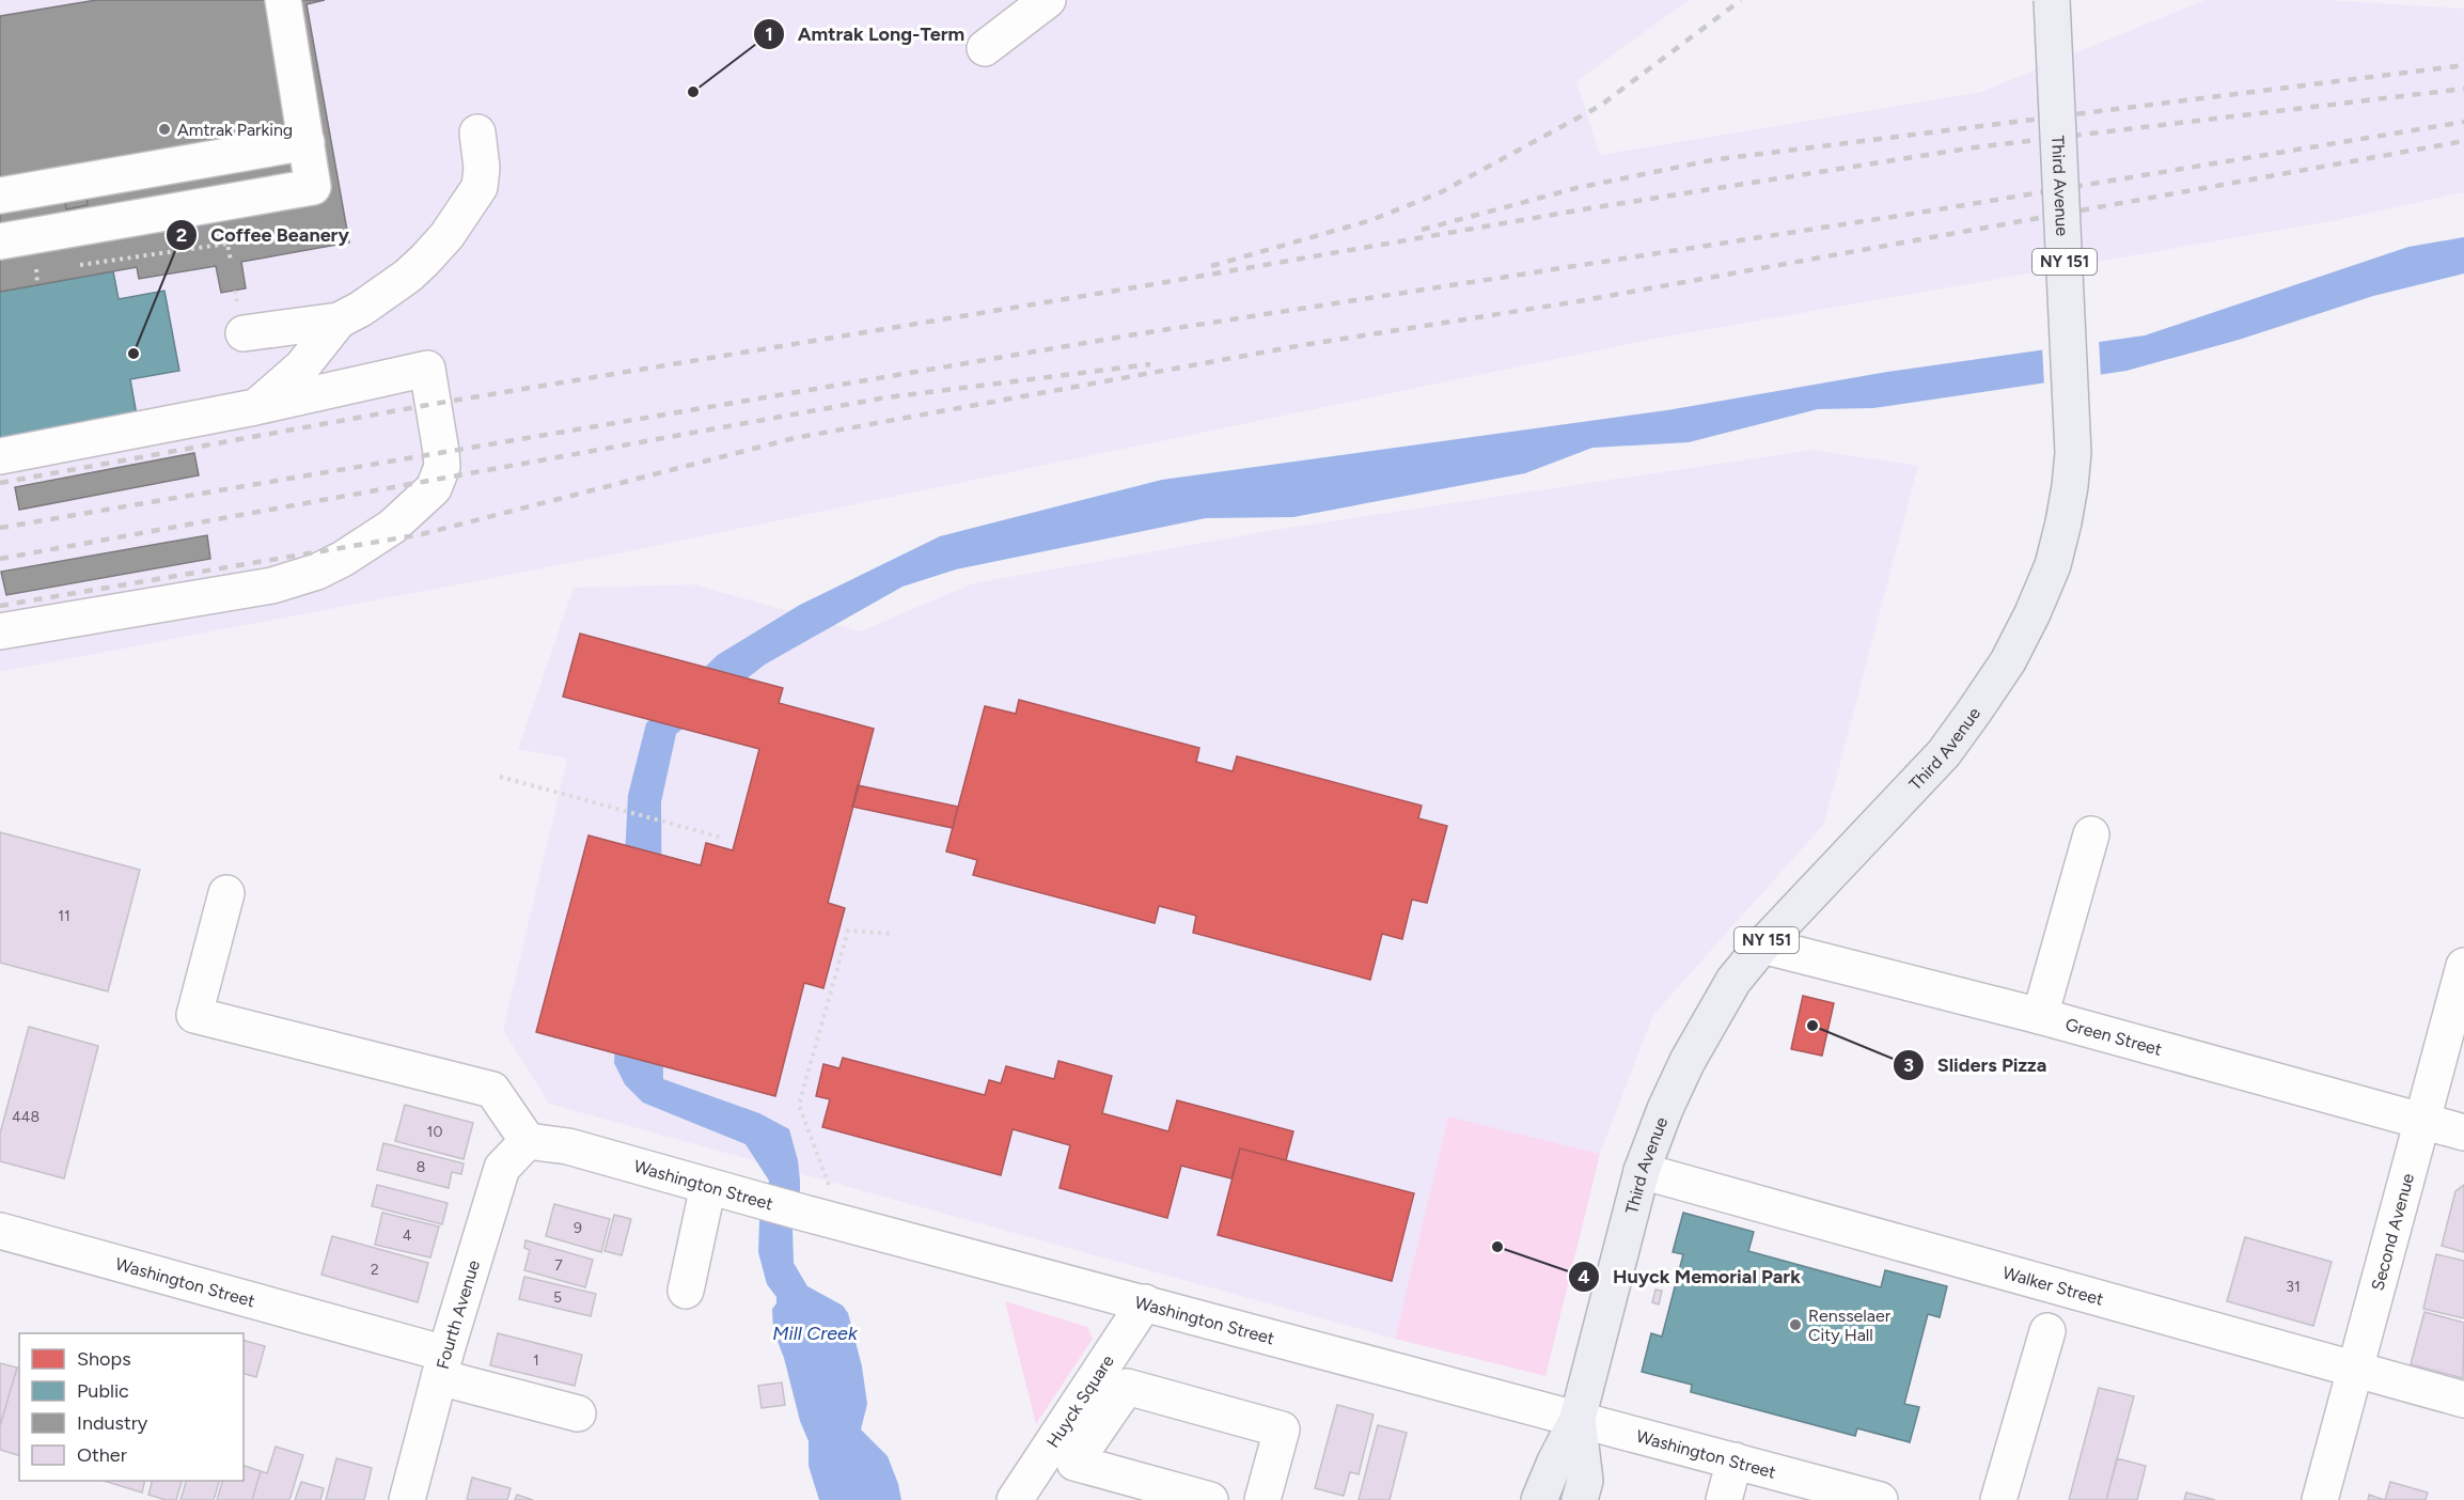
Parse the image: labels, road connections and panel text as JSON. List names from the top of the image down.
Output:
{
  "streets": {
    "main road": ["Third Avenue", "NY 151"],
    "street": [
      "Green Street",
      "Washington Street",
      "Second Avenue",
      "Walker Street",
      "Fourth Avenue",
      "Huyck Square"
    ]
  },
  "crossings": [
    ["Third Avenue", "Green Street"],
    ["Third Avenue", "Washington Street"],
    ["Third Avenue", "Walker Street"],
    ["Green Street", "Second Avenue"],
    ["Washington Street", "Fourth Avenue"],
    ["Washington Street", "Huyck Square"],
    ["Second Avenue", "Walker Street"]
  ],
  "water": ["Mill Creek"],
  "places": [
    "Amtrak Long-Term",
    "Amtrak Parking",
    "Coffee Beanery",
    "Sliders Pizza",
    "Huyck Memorial Park",
    "Rensselaer City Hall"
  ],
  "house_numbers": [
    "11",
    "448",
    "10",
    "8",
    "9",
    "4",
    "7",
    "2",
    "31",
    "5",
    "1"
  ],
  "legend": [
    "Shops",
    "Public",
    "Industry",
    "Other"
  ]
}
